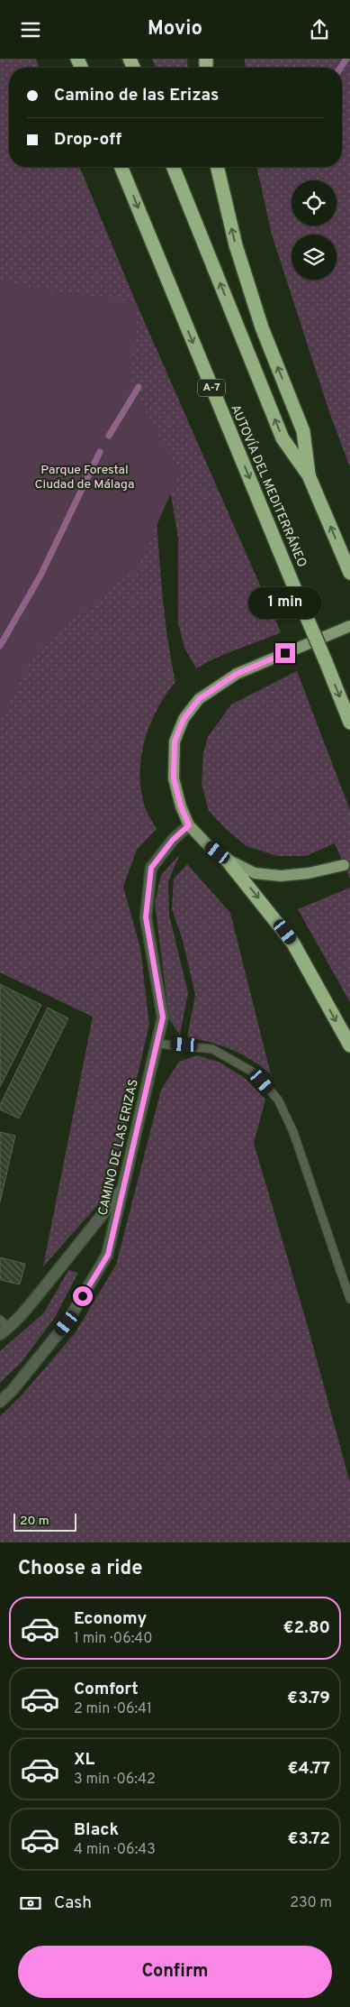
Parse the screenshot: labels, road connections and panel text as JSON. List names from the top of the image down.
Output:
{
  "streets": {
    "highway": ["A-7", "AUTOVÍA DEL MEDITERRÁNEO"],
    "street": ["CAMINO DE LAS ERIZAS"]
  },
  "parks": ["Parque Forestal Ciudad de Málaga"],
  "scale_bar": "20 m",
  "page": {
    "header": "Movio",
    "banner": ["Camino de las Erizas", "Drop-off"],
    "bubble": "1 min",
    "scale": "20 m",
    "heading": "Choose a ride",
    "list": [
      {
        "name": "Economy",
        "note": "1 min · 06:40",
        "value": "€2.80"
      },
      {
        "name": "Comfort",
        "note": "2 min · 06:41",
        "value": "€3.79"
      },
      {
        "name": "XL",
        "note": "3 min · 06:42",
        "value": "€4.77"
      },
      {
        "name": "Black",
        "note": "4 min · 06:43",
        "value": "€3.72"
      }
    ],
    "pay": ["Cash", "230 m"],
    "buttons": "Confirm"
  }
}
